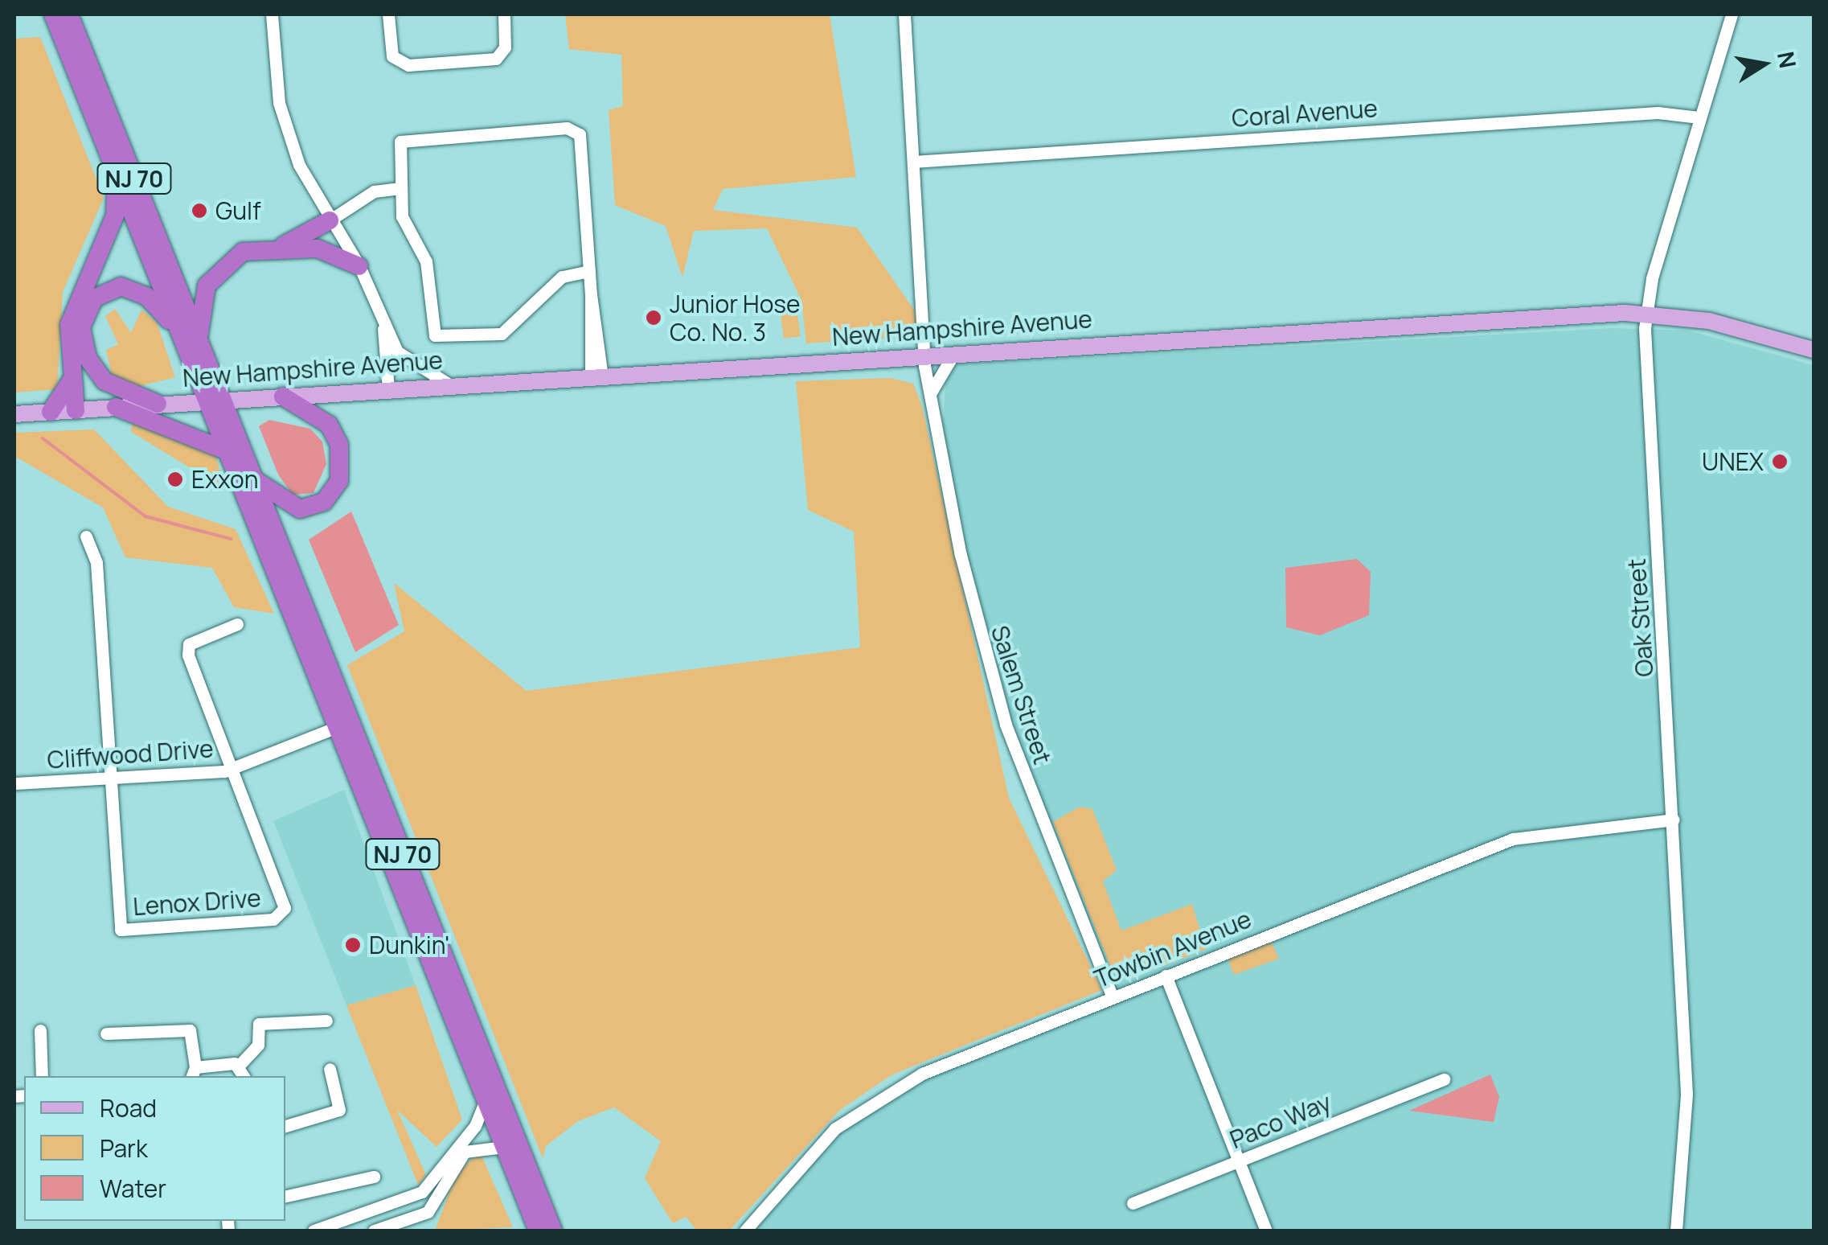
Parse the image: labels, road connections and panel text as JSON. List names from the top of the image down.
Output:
{
  "streets": {
    "highway": ["NJ 70"],
    "main road": ["New Hampshire Avenue"],
    "street": [
      "Coral Avenue",
      "Oak Street",
      "Salem Street",
      "Cliffwood Drive",
      "Lenox Drive",
      "Towbin Avenue",
      "Paco Way"
    ]
  },
  "crossings": [
    ["Coral Avenue", "Oak Street"],
    ["Coral Avenue", "Salem Street"],
    ["NJ 70", "New Hampshire Avenue"],
    ["NJ 70", "Cliffwood Drive"],
    ["New Hampshire Avenue", "Oak Street"],
    ["New Hampshire Avenue", "Salem Street"],
    ["Oak Street", "Towbin Avenue"],
    ["Salem Street", "Towbin Avenue"],
    ["Cliffwood Drive", "Lenox Drive"]
  ],
  "places": [
    "Gulf",
    "Junior Hose Co. No. 3",
    "UNEX",
    "Exxon",
    "Dunkin'"
  ],
  "legend": ["Road", "Park", "Water"],
  "north": "right"
}
